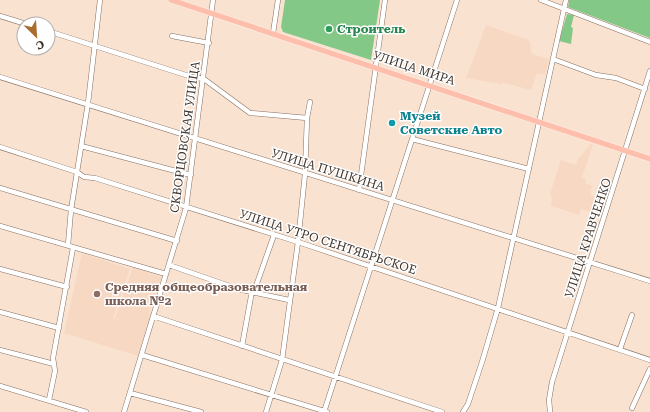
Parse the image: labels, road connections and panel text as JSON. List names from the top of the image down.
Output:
{
  "streets": {
    "main road": ["УЛИЦА МИРА"],
    "street": [
      "СКВОРЦОВСКАЯ УЛИЦА",
      "УЛИЦА ПУШКИНА",
      "УЛИЦА КРАВЧЕНКО",
      "УЛИЦА УТРО СЕНТЯБРЬСКОЕ"
    ]
  },
  "crossings": [
    ["УЛИЦА МИРА", "СКВОРЦОВСКАЯ УЛИЦА"],
    ["УЛИЦА МИРА", "УЛИЦА КРАВЧЕНКО"],
    ["СКВОРЦОВСКАЯ УЛИЦА", "УЛИЦА ПУШКИНА"],
    ["СКВОРЦОВСКАЯ УЛИЦА", "УЛИЦА УТРО СЕНТЯБРЬСКОЕ"],
    ["УЛИЦА ПУШКИНА", "УЛИЦА КРАВЧЕНКО"],
    ["УЛИЦА КРАВЧЕНКО", "УЛИЦА УТРО СЕНТЯБРЬСКОЕ"]
  ],
  "places": ["Строитель", "Музей Советские Авто", "Средняя общеобразовательная школа №2"],
  "north": "bottom right"
}
